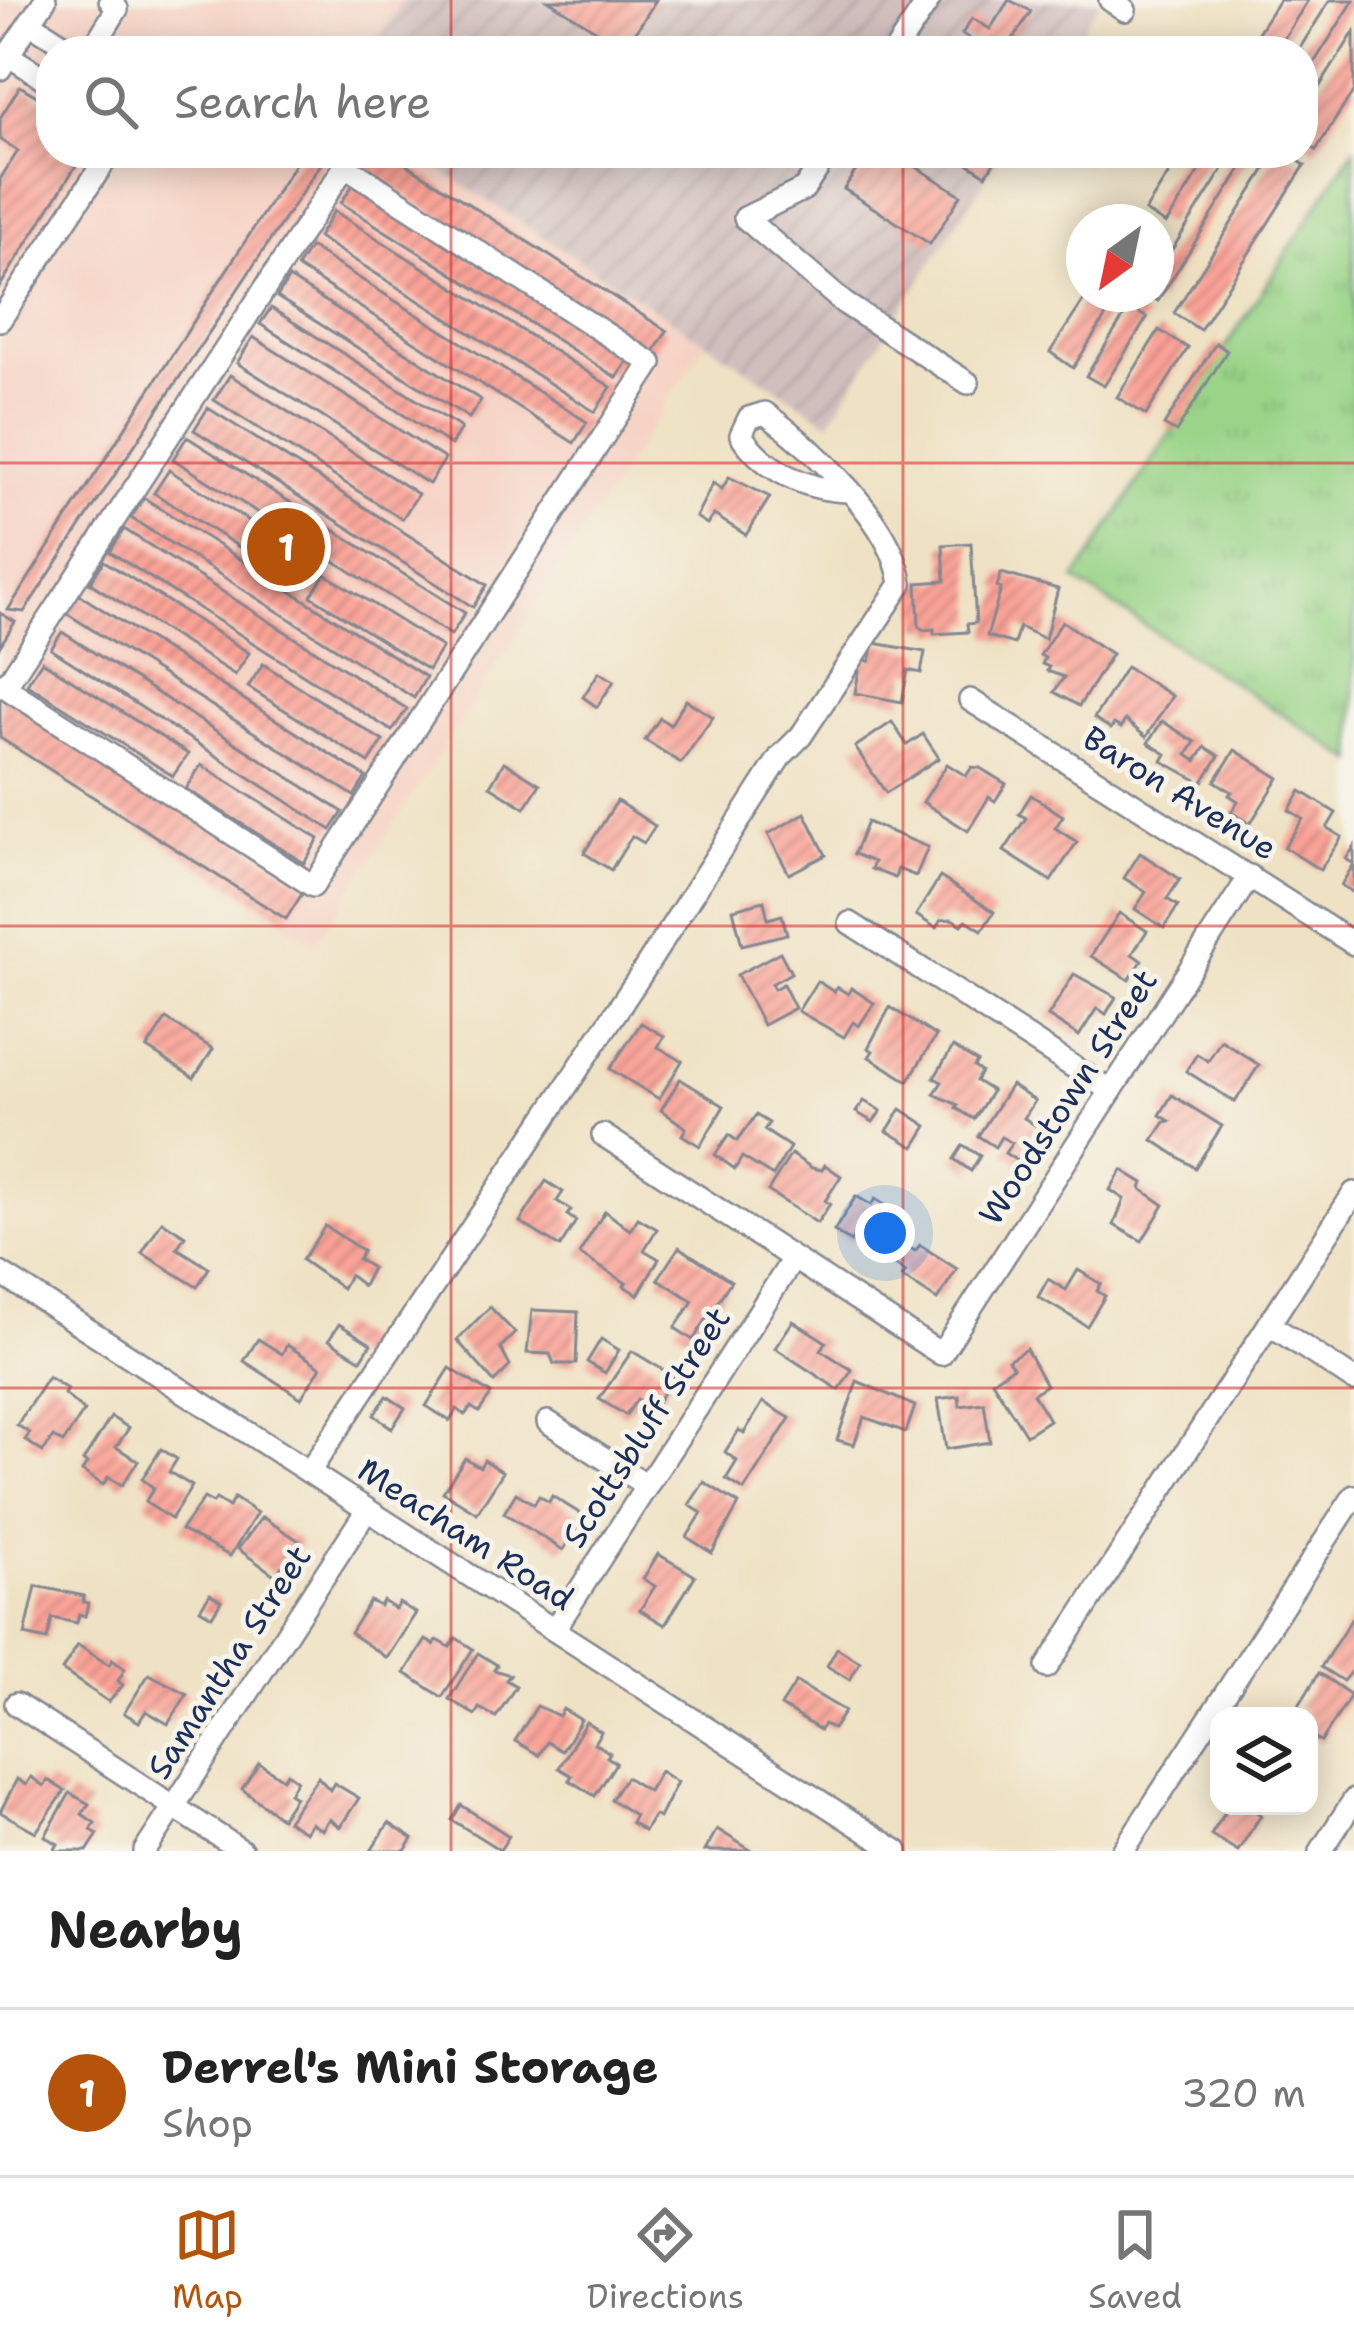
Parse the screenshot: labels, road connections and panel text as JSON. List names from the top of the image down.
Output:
{
  "streets": {
    "street": [
      "Baron Avenue",
      "Woodstown Street",
      "Scottsbluff Street",
      "Meacham Road",
      "Samantha Street"
    ]
  },
  "crossings": [
    ["Baron Avenue", "Woodstown Street"],
    ["Woodstown Street", "Scottsbluff Street"],
    ["Scottsbluff Street", "Meacham Road"],
    ["Meacham Road", "Samantha Street"]
  ],
  "north": "bottom left",
  "page": {
    "search": "Search here",
    "pins": "1",
    "heading": "Nearby",
    "list": [
      {
        "mark": "1",
        "name": "Derrel's Mini Storage",
        "note": "Shop",
        "value": "320 m"
      }
    ],
    "nav": ["Map", "Directions", "Saved"]
  }
}
